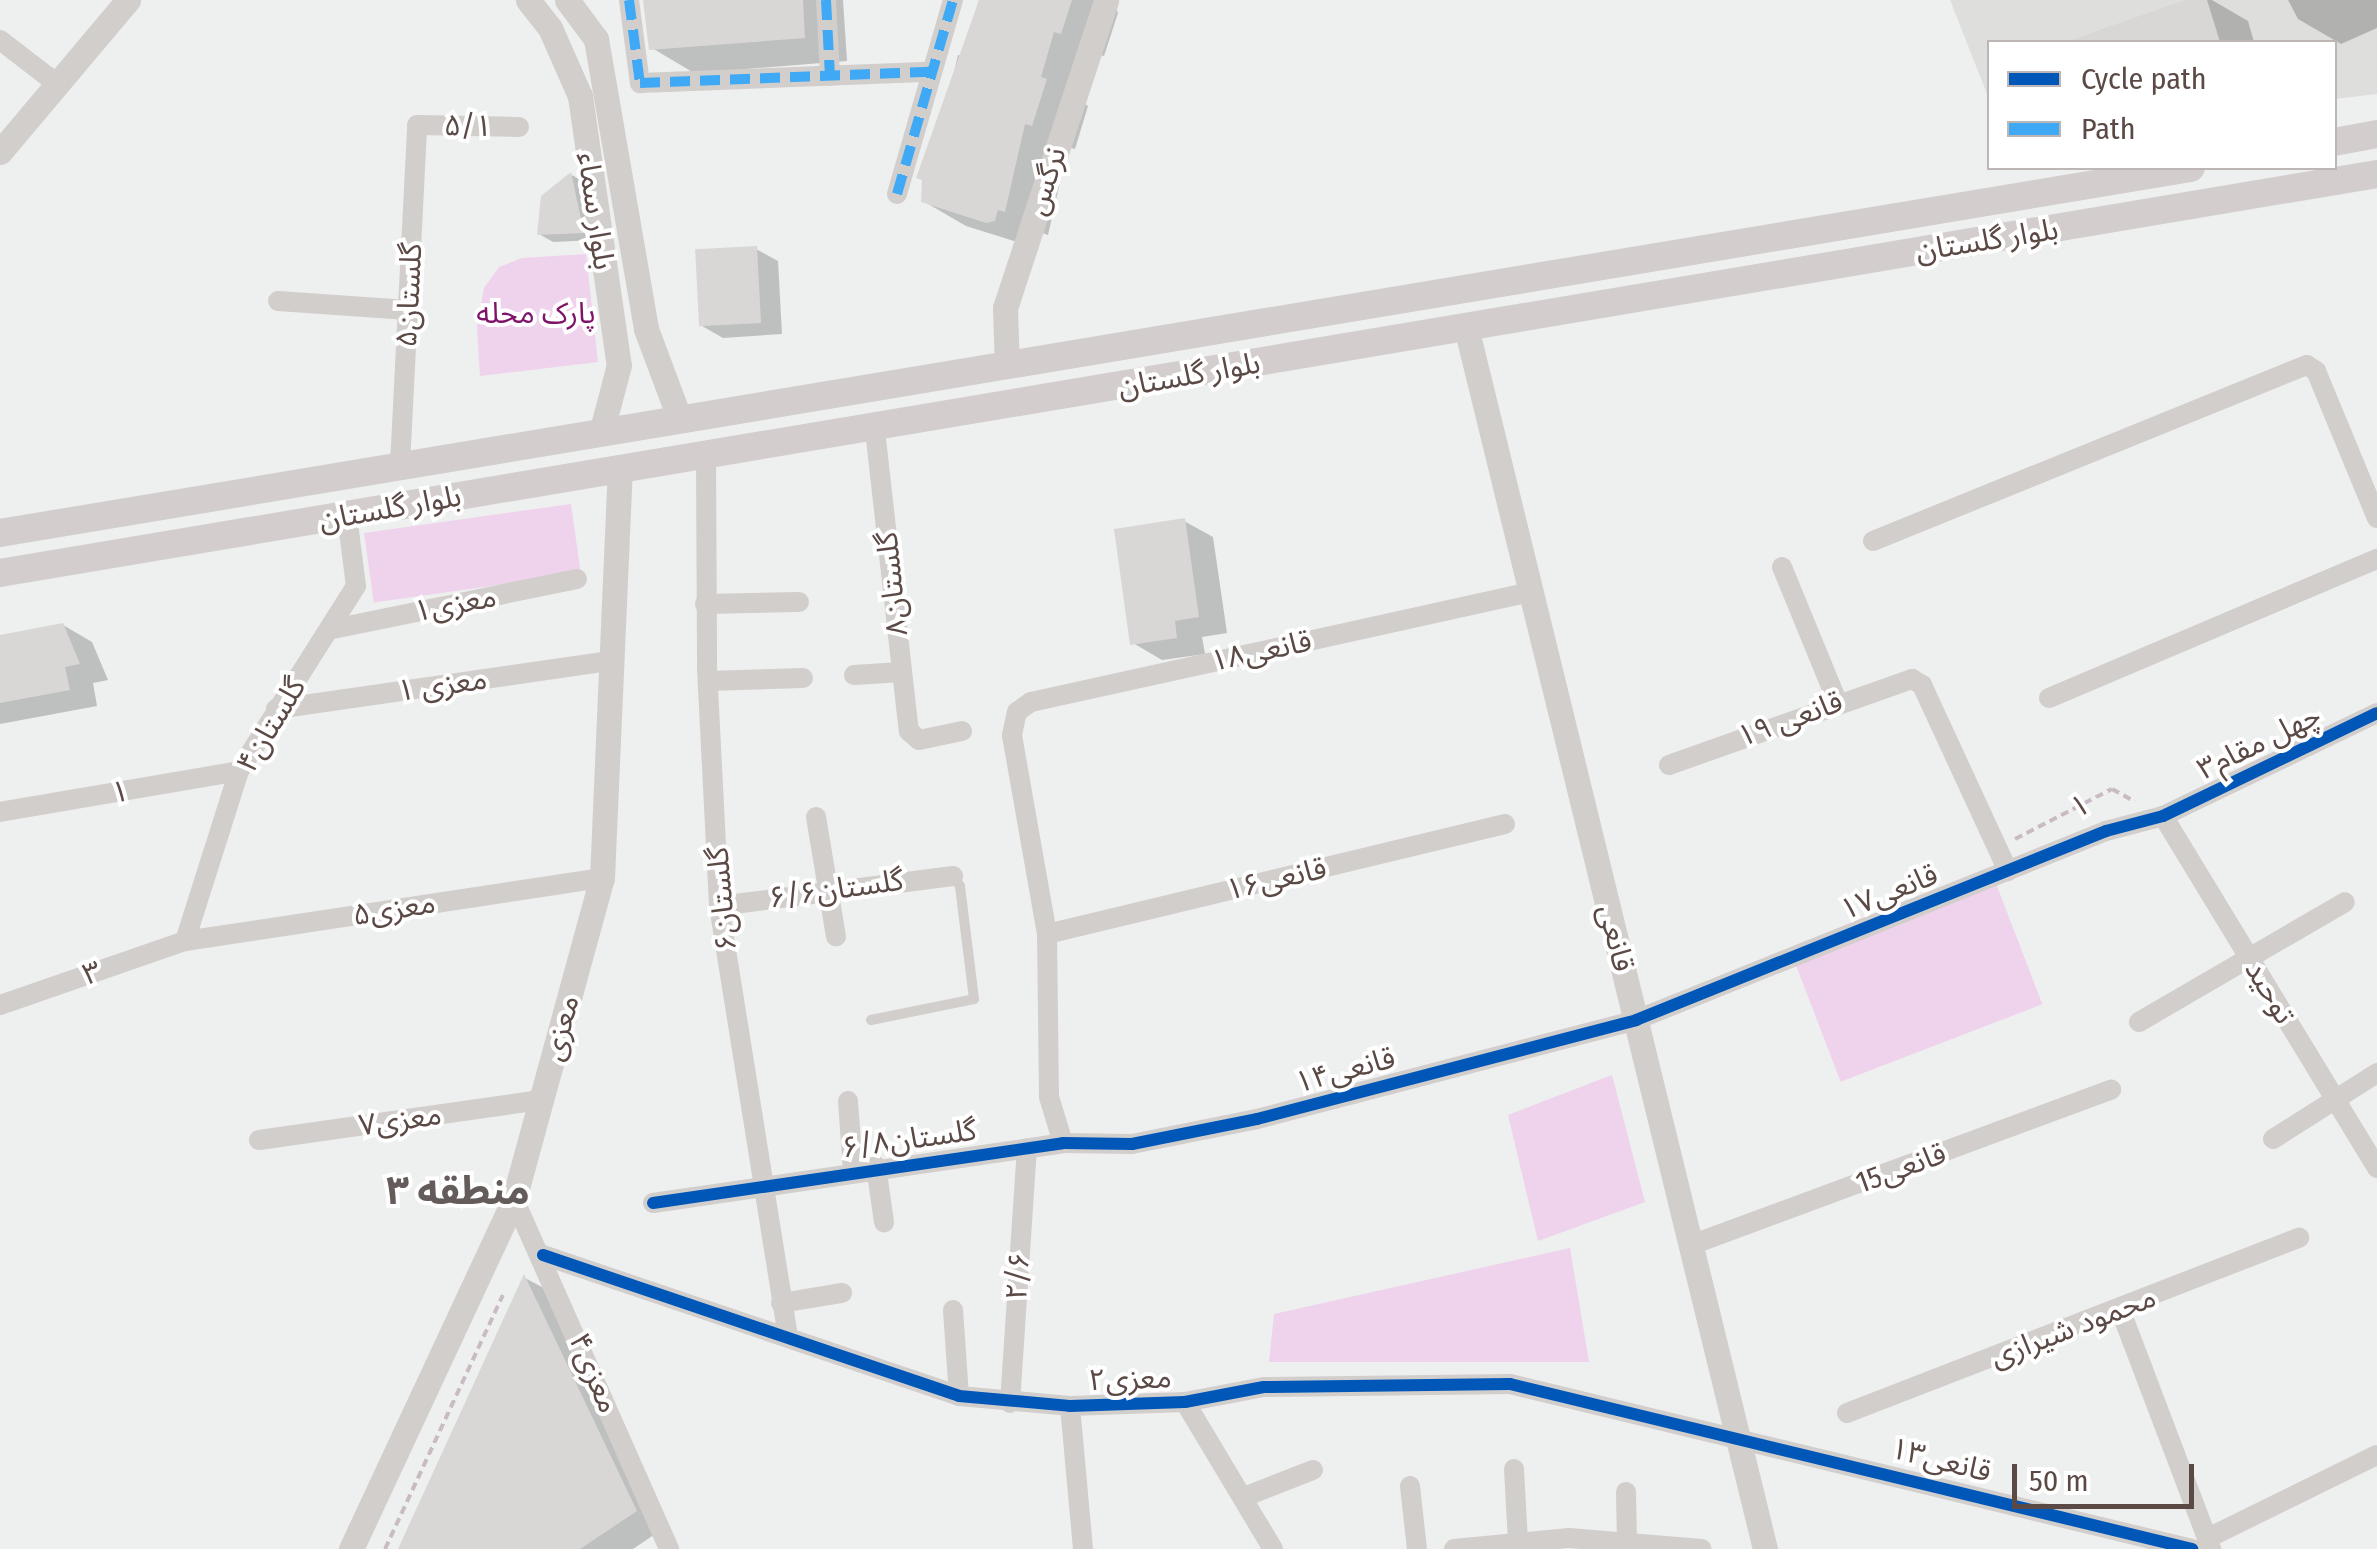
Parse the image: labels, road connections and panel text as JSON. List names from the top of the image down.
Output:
{
  "streets": {
    "main road": ["بلوار گلستان"],
    "street": [
      "۵/۱",
      "نرگس",
      "بلوار سماء",
      "گلستان۵",
      "گلستان۸",
      "۱معزی",
      "۱۸قانعی",
      "معزی ۱",
      "قانعی ۱۹",
      "گلستان۴",
      "چهل مقام۳",
      "۱",
      "۱۶قانعی",
      "۶/۶گلستان",
      "۱۷قانعی",
      "گلستان۶",
      "۵معزی",
      "قانعی",
      "۳",
      "توحید",
      "معزی",
      "۱۴قانعی",
      "۷معزی",
      "۶/۸گلستان",
      "15قانعی",
      "۲/۶",
      "محمود شیرازی",
      "۴معزی",
      "۲معزی",
      "۱۳قانعی"
    ]
  },
  "crossings": [
    ["۵/۱", "گلستان۵"],
    ["نرگس", "بلوار گلستان"],
    ["بلوار سماء", "بلوار گلستان"],
    ["بلوار گلستان", "گلستان۵"],
    ["بلوار گلستان", "گلستان۸"],
    ["بلوار گلستان", "گلستان۴"],
    ["بلوار گلستان", "گلستان۶"],
    ["بلوار گلستان", "قانعی"],
    ["بلوار گلستان", "معزی"],
    ["۱معزی", "گلستان۴"],
    ["۱۸قانعی", "۱۶قانعی"],
    ["۱۸قانعی", "قانعی"],
    ["معزی ۱", "گلستان۴"],
    ["معزی ۱", "معزی"],
    ["قانعی ۱۹", "۱"],
    ["گلستان۴", "۱"],
    ["گلستان۴", "۵معزی"],
    ["گلستان۴", "۳"],
    ["چهل مقام۳", "۱"],
    ["چهل مقام۳", "۱۷قانعی"],
    ["چهل مقام۳", "توحید"],
    ["۱", "۱۷قانعی"],
    ["۱", "توحید"],
    ["۶/۶گلستان", "گلستان۶"],
    ["۱۷قانعی", "قانعی"],
    ["۱۷قانعی", "توحید"],
    ["۱۷قانعی", "۱۴قانعی"],
    ["گلستان۶", "۶/۸گلستان"],
    ["گلستان۶", "۲معزی"],
    ["۵معزی", "۳"],
    ["۵معزی", "معزی"],
    ["قانعی", "۱۴قانعی"],
    ["قانعی", "15قانعی"],
    ["قانعی", "۲معزی"],
    ["قانعی", "۱۳قانعی"],
    ["معزی", "۷معزی"],
    ["معزی", "۴معزی"],
    ["۱۴قانعی", "۶/۸گلستان"],
    ["۶/۸گلستان", "۲/۶"],
    ["۲/۶", "۲معزی"],
    ["۴معزی", "۲معزی"],
    ["۲معزی", "۱۳قانعی"]
  ],
  "districts": ["منطقه ۳"],
  "parks": ["پارک محله"],
  "legend": ["Cycle path", "Path"],
  "scale_bar": "50 m"
}
